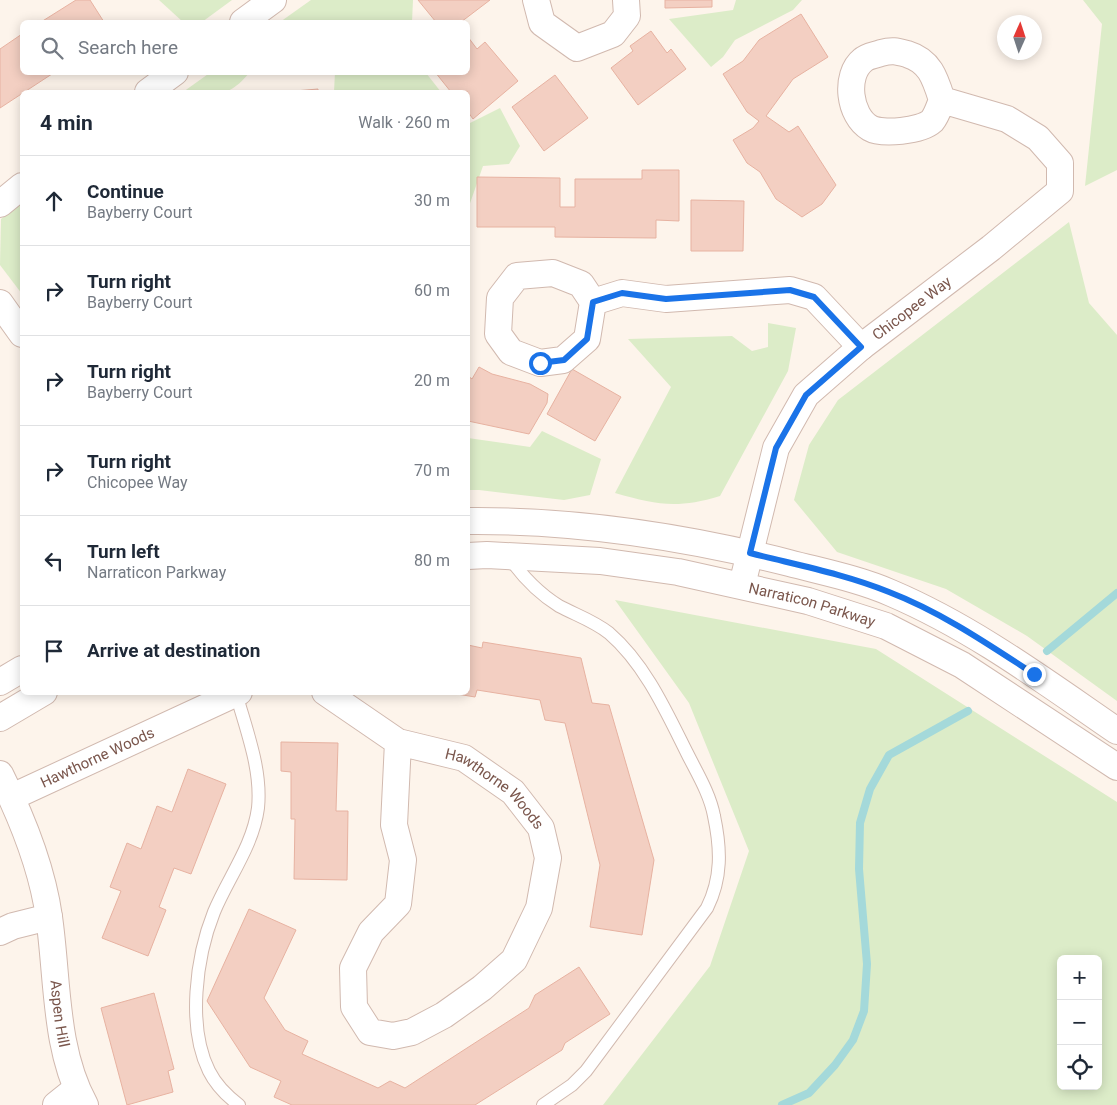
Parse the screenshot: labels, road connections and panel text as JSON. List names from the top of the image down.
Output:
{
  "streets": {
    "street": [
      "Chicopee Way",
      "Narraticon Parkway",
      "Hawthorne Woods",
      "Aspen Hill"
    ]
  },
  "crossings": [
    ["Chicopee Way", "Narraticon Parkway"],
    ["Hawthorne Woods", "Aspen Hill"]
  ],
  "north": "top",
  "page": {
    "search": "Search here",
    "heading": ["4 min", "Walk · 260 m"],
    "list": [
      ["Continue", "Bayberry Court", "30 m"],
      ["Turn right", "Bayberry Court", "60 m"],
      ["Turn right", "Bayberry Court", "20 m"],
      ["Turn right", "Chicopee Way", "70 m"],
      ["Turn left", "Narraticon Parkway", "80 m"],
      "Arrive at destination"
    ],
    "map_buttons": ["+", "−"]
  }
}
